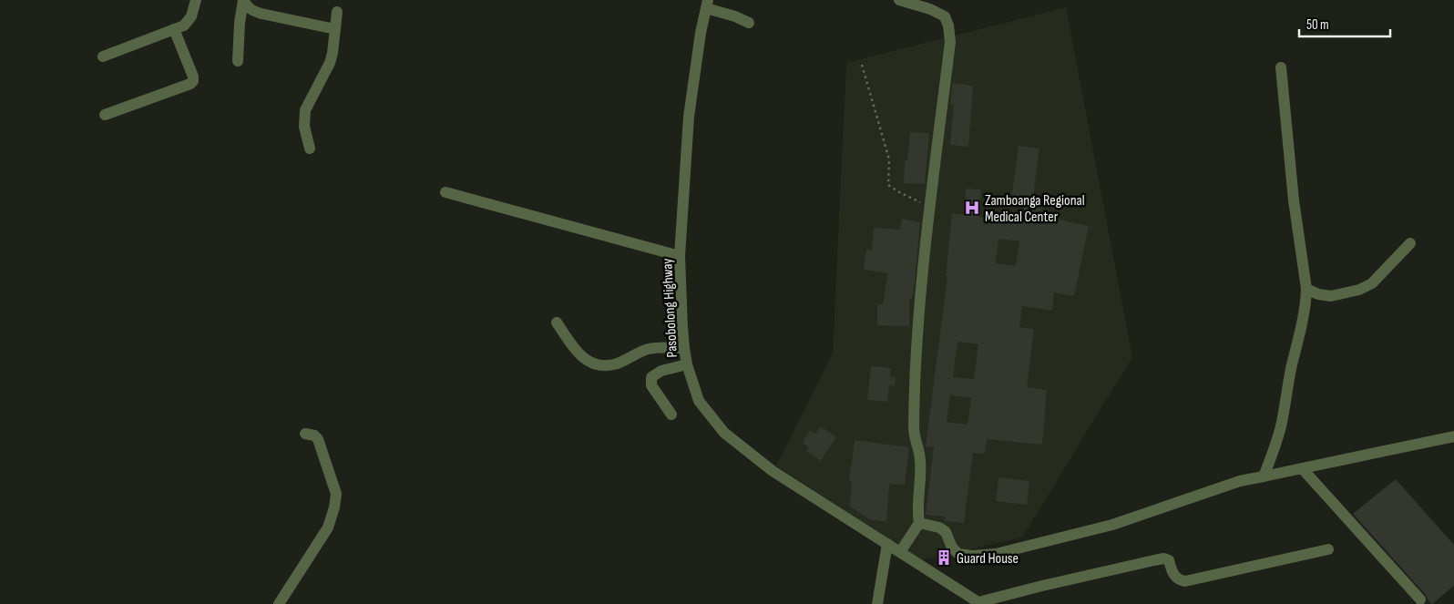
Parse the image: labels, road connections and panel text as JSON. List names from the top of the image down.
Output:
{
  "streets": {
    "street": ["Pasobolong Highway"]
  },
  "places": {
    "hospital": ["Zamboanga Regional Medical Center"],
    "building": ["Guard House"]
  },
  "scale_bar": "50 m"
}
